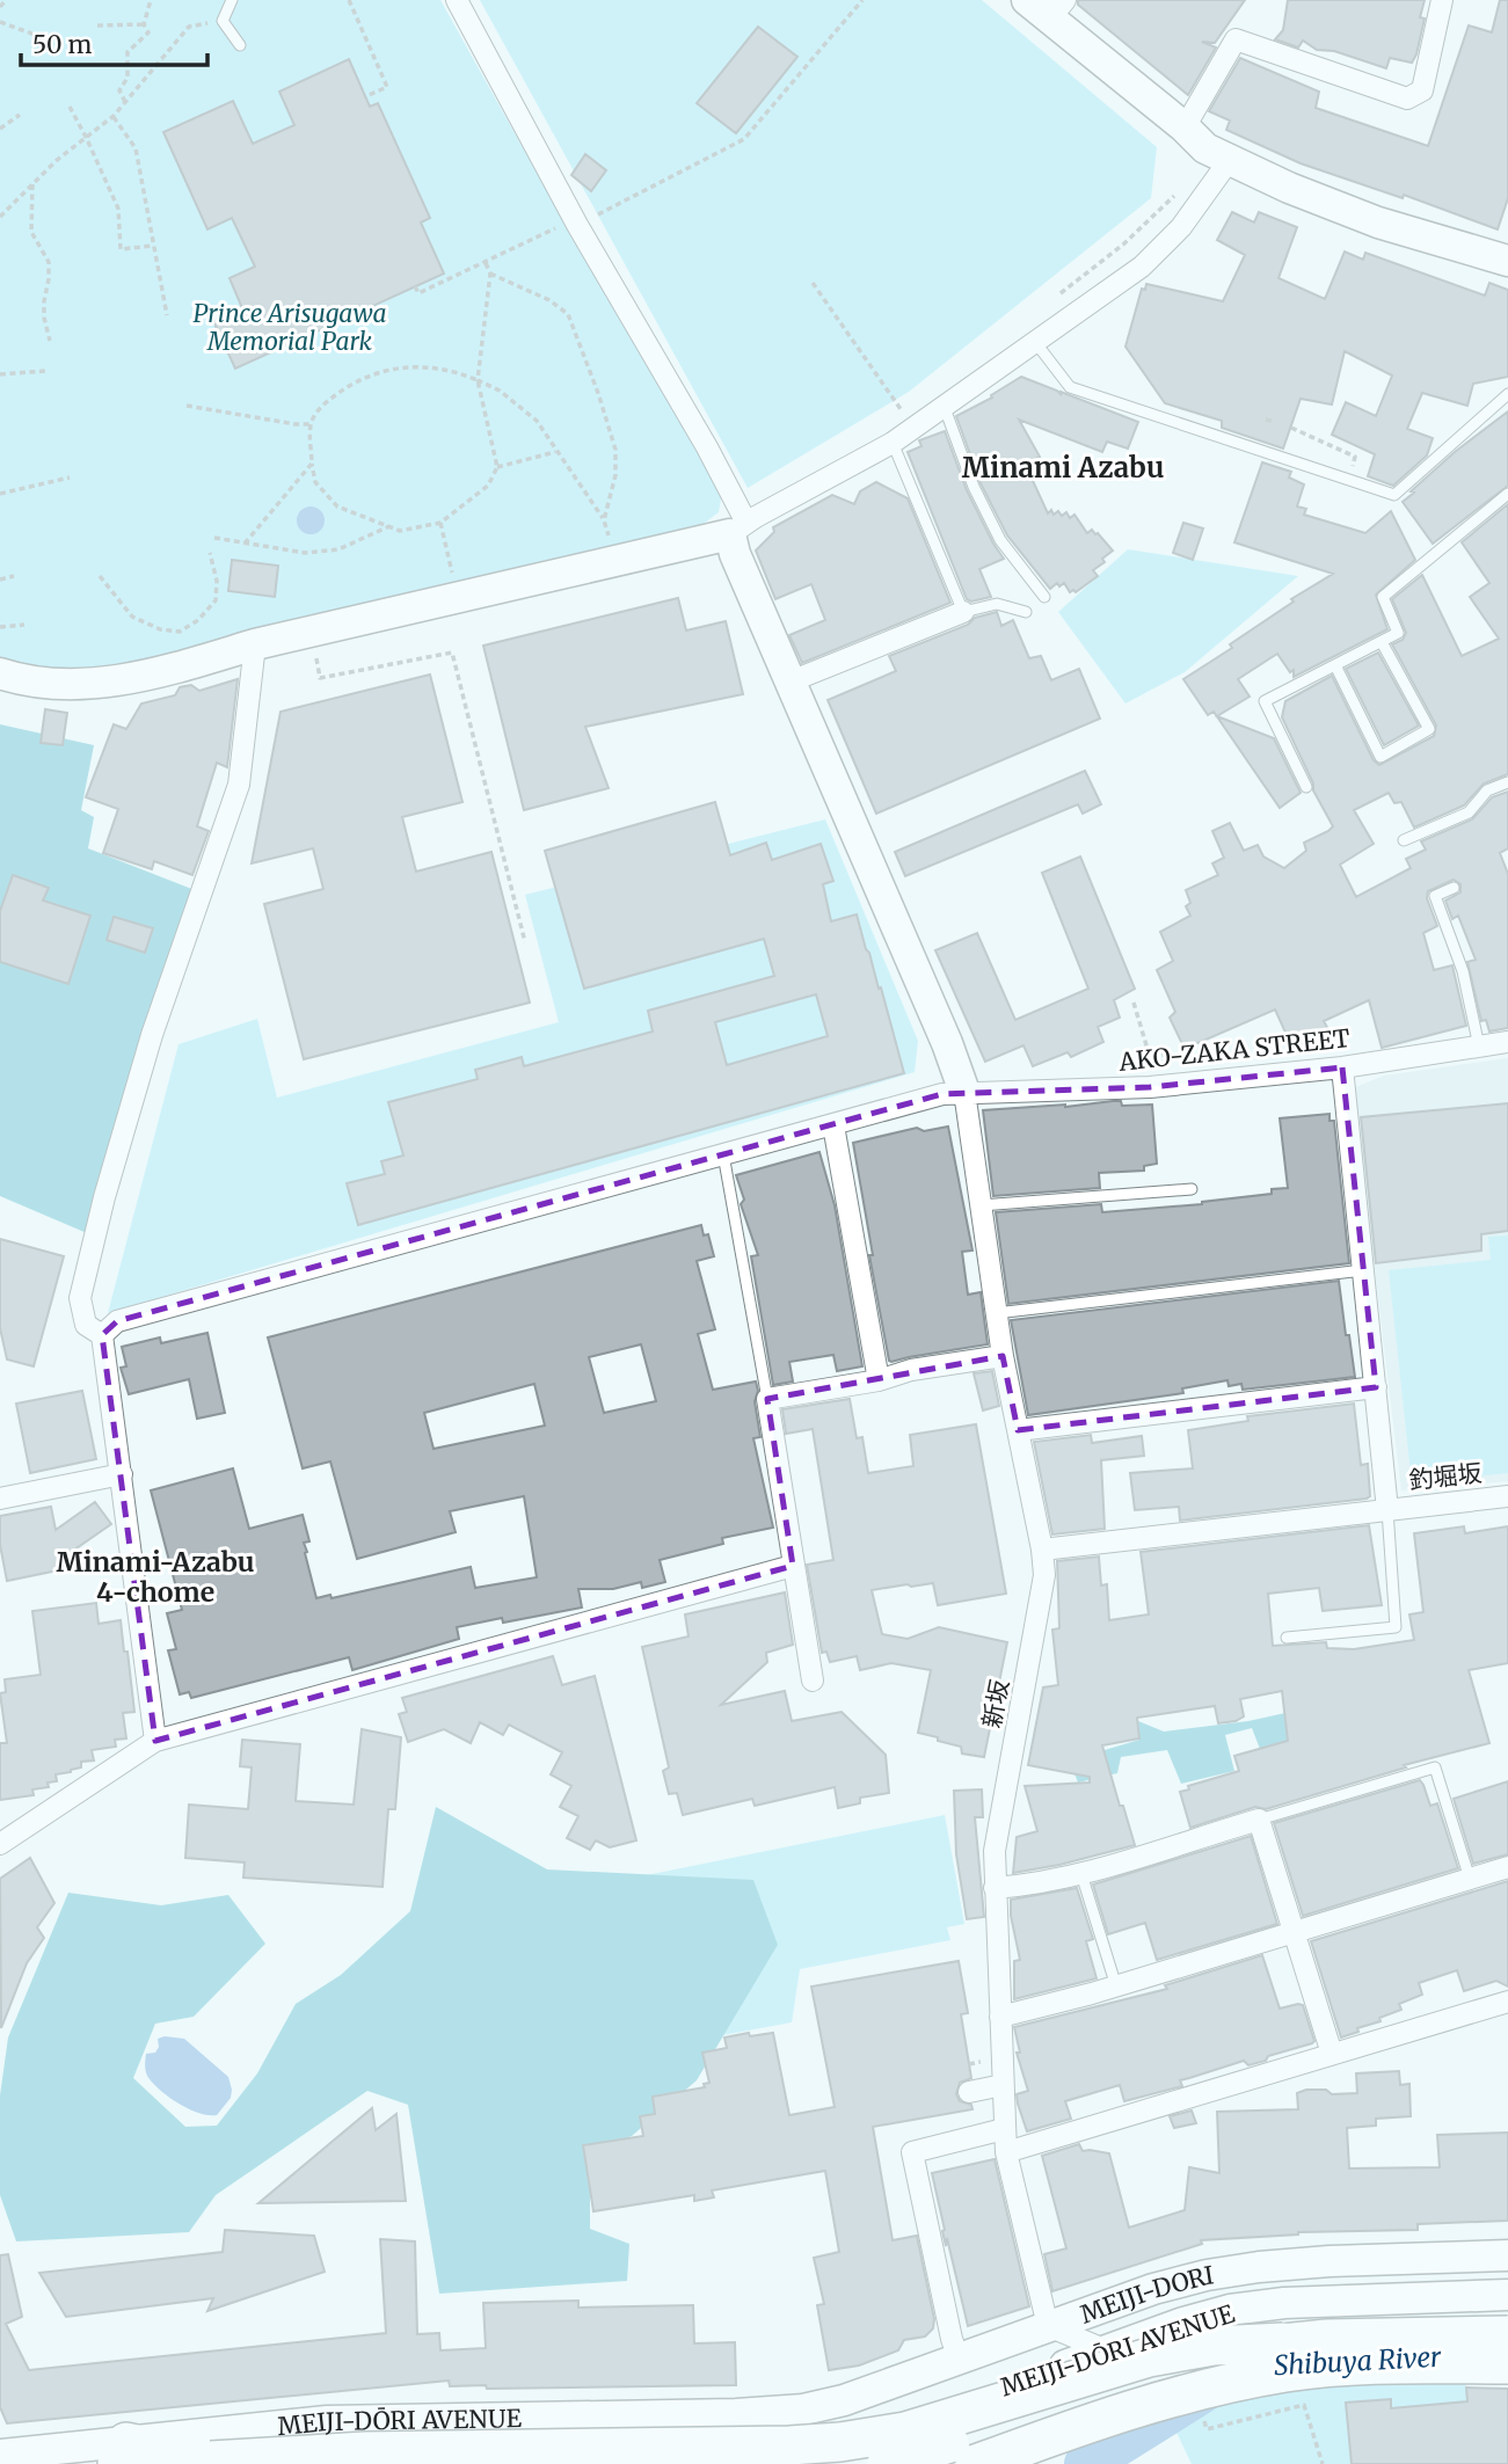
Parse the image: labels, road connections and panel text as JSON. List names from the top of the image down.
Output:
{
  "streets": {
    "main road": ["MEIJI-DORI", "MEIJI-DŌRI AVENUE"],
    "street": ["AKO-ZAKA STREET", "釣堀坂", "新坂"]
  },
  "crossings": [
    ["AKO-ZAKA STREET", "新坂"],
    ["釣堀坂", "新坂"],
    ["新坂", "MEIJI-DORI"],
    ["MEIJI-DORI", "MEIJI-DŌRI AVENUE"]
  ],
  "districts": ["Minami Azabu", "Minami-Azabu 4-chome"],
  "water": ["Shibuya River"],
  "parks": ["Prince Arisugawa Memorial Park"],
  "scale_bar": "50 m"
}
